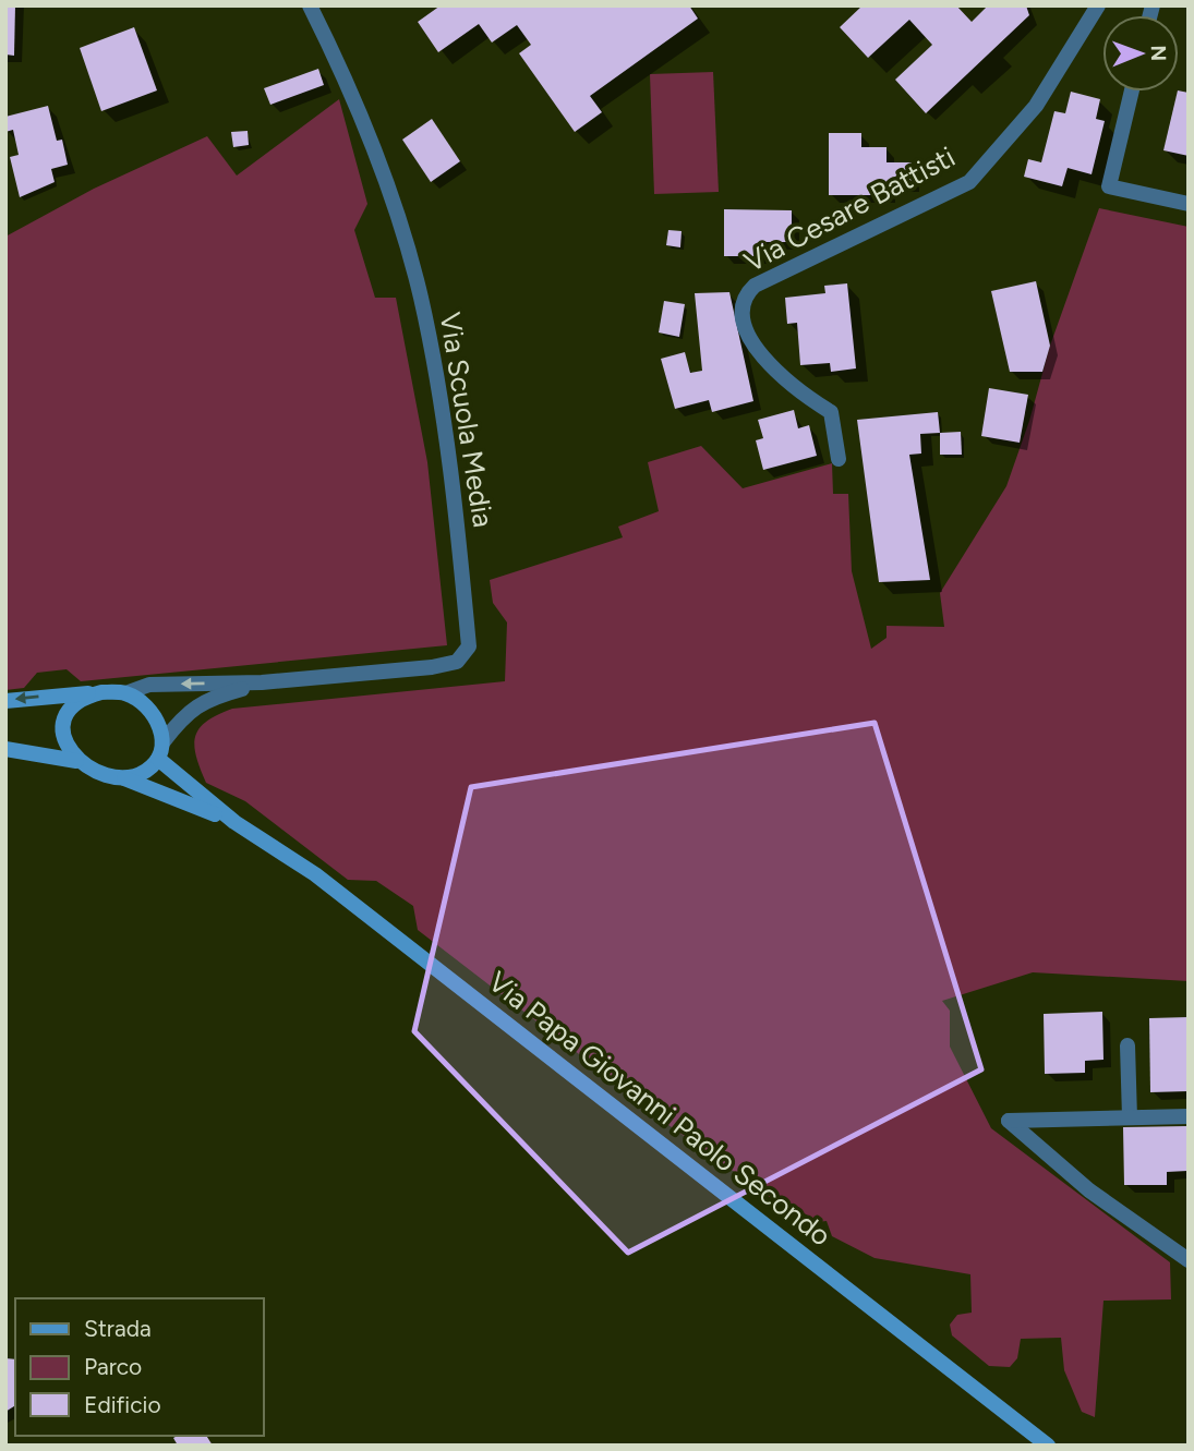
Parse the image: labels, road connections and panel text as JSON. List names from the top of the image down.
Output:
{
  "streets": {
    "main road": ["Via Papa Giovanni Paolo Secondo"],
    "street": ["Via Cesare Battisti", "Via Scuola Media"]
  },
  "legend": ["Strada", "Parco", "Edificio"],
  "north": "right"
}
